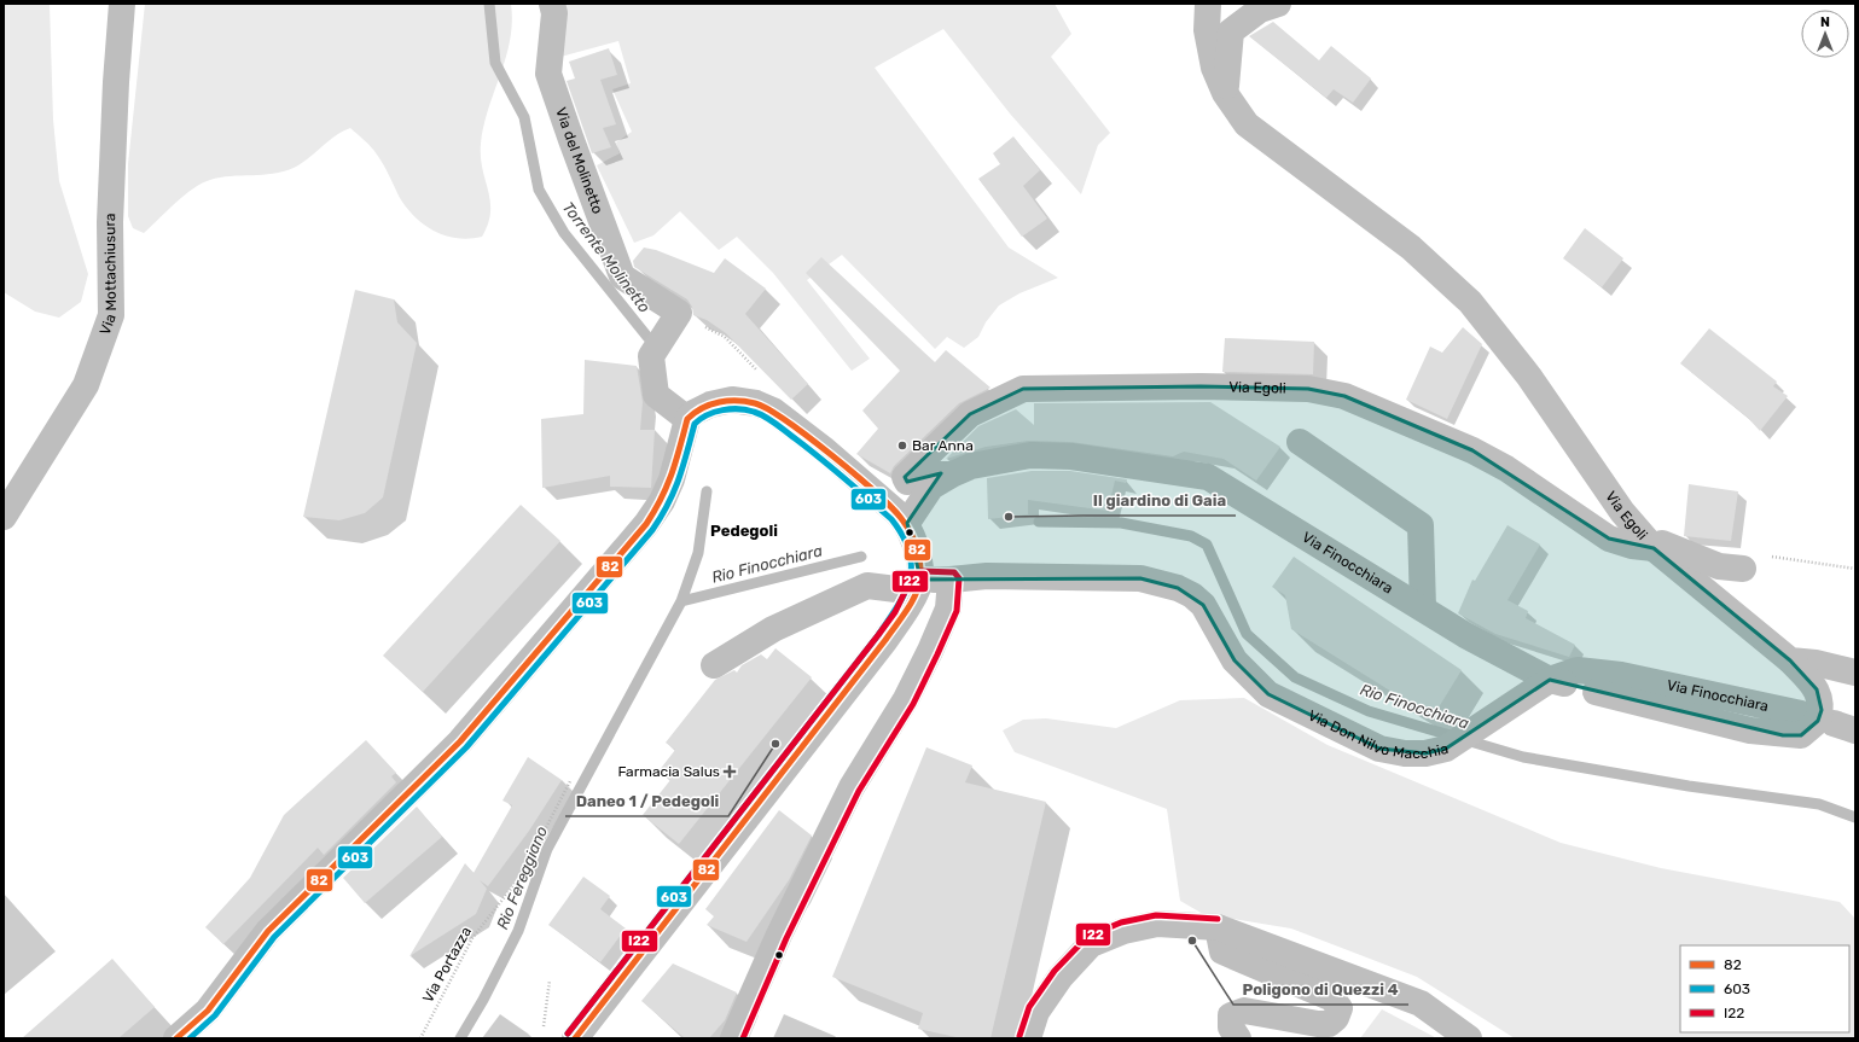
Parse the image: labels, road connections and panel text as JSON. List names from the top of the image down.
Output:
{
  "streets": {
    "street": [
      "Via del Molinetto",
      "Via Mottachiusura",
      "Via Egoli",
      "Via Finocchiara",
      "Via Don Nilvo Macchia"
    ],
    "path": ["Via Portazza"]
  },
  "crossings": [
    ["Via Egoli", "Via Finocchiara"],
    ["Via Finocchiara", "Via Don Nilvo Macchia"]
  ],
  "districts": ["Pedegoli"],
  "water": ["Torrente Molinetto", "Rio Finocchiara", "Rio Fereggiano"],
  "places": {
    "other": [
      "Bar Anna",
      "Il giardino di Gaia",
      "Daneo 1 / Pedegoli",
      "Poligono di Quezzi 4"
    ],
    "health": ["Farmacia Salus"]
  },
  "lines": ["transit line 82", "transit line 603", "transit line I22"],
  "legend": ["82", "603", "I22"],
  "north": "top"
}
